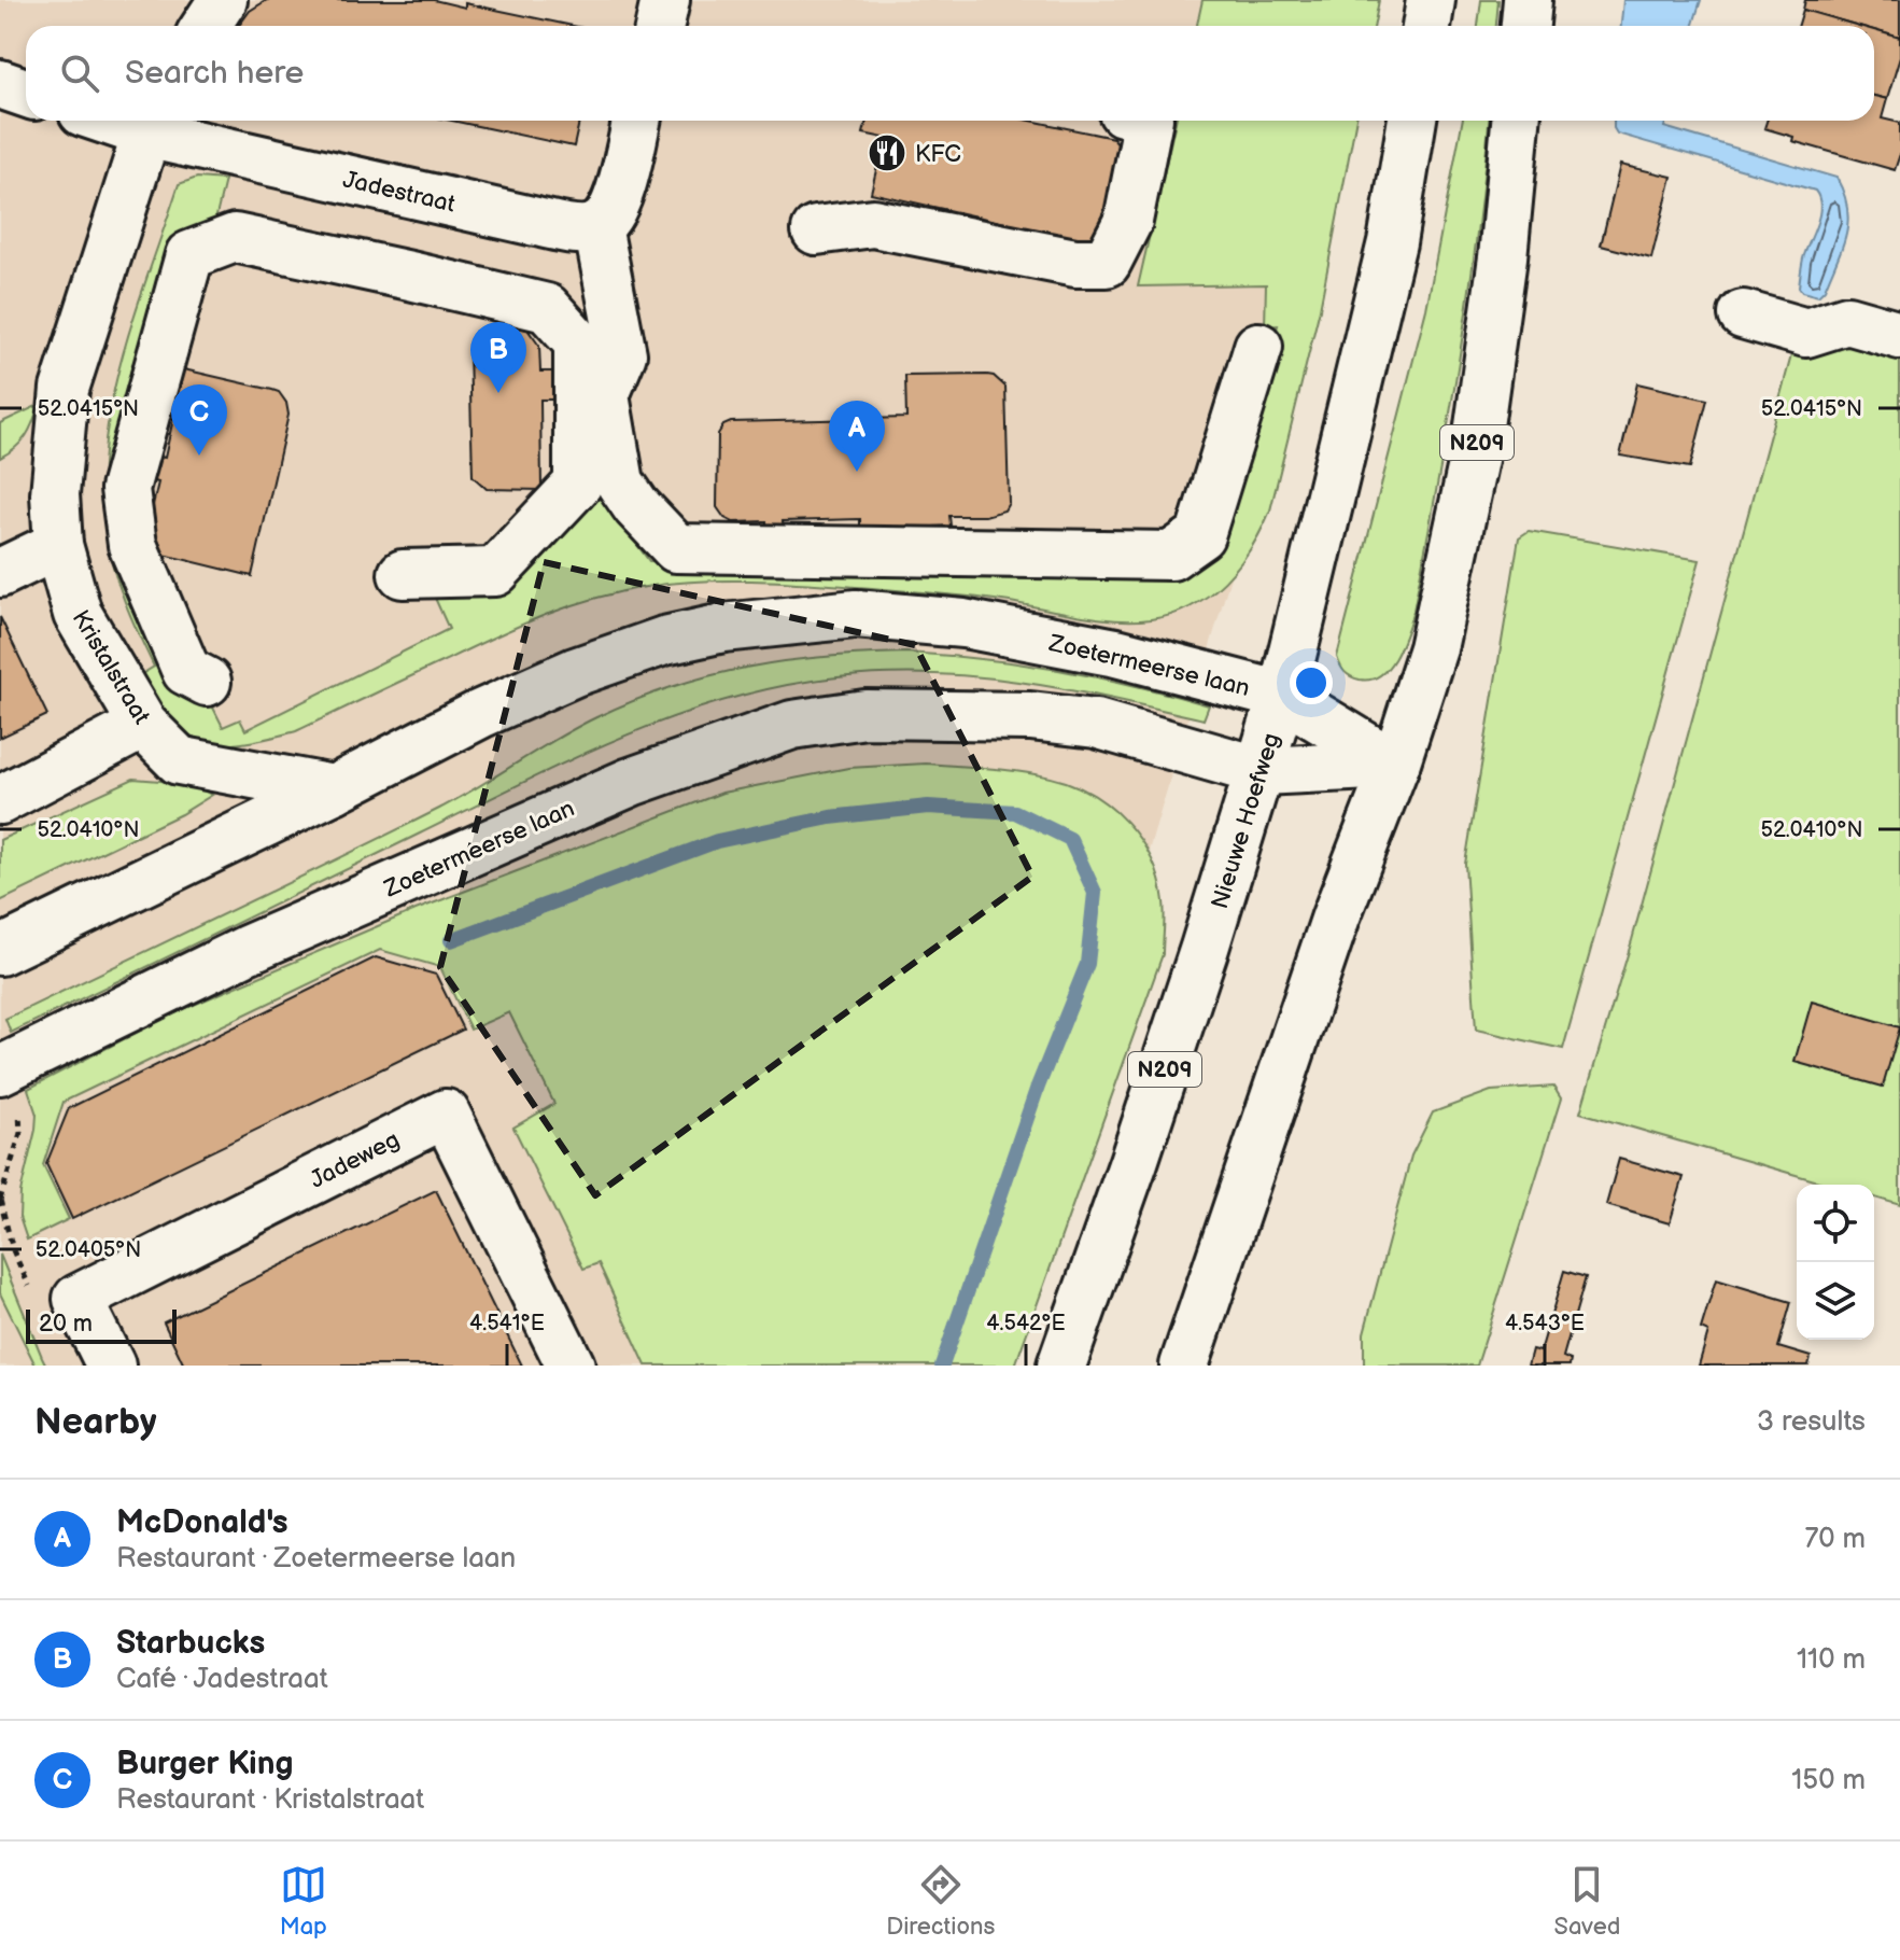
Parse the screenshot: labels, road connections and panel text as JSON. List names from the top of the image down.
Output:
{
  "streets": {
    "street": [
      "Jadestraat",
      "N209",
      "Zoetermeerse laan",
      "Kristalstraat",
      "Nieuwe Hoefweg",
      "Jadeweg"
    ]
  },
  "crossings": [
    ["Jadestraat", "Kristalstraat"],
    ["N209", "Zoetermeerse laan"],
    ["Zoetermeerse laan", "Kristalstraat"],
    ["Zoetermeerse laan", "Nieuwe Hoefweg"]
  ],
  "places": {
    "restaurant": ["KFC"]
  },
  "scale_bar": "20 m",
  "page": {
    "search": "Search here",
    "pins": ["B", "C", "A"],
    "scale": "20 m",
    "heading": ["Nearby", "3 results"],
    "list": [
      {
        "mark": "A",
        "name": "McDonald's",
        "note": "Restaurant · Zoetermeerse laan",
        "value": "70 m"
      },
      {
        "mark": "B",
        "name": "Starbucks",
        "note": "Café · Jadestraat",
        "value": "110 m"
      },
      {
        "mark": "C",
        "name": "Burger King",
        "note": "Restaurant · Kristalstraat",
        "value": "150 m"
      }
    ],
    "nav": ["Map", "Directions", "Saved"]
  },
  "coordinates": [
    "52.0415°N",
    "52.0410°N",
    "52.0405°N",
    "4.541°E",
    "4.542°E",
    "4.543°E"
  ]
}
